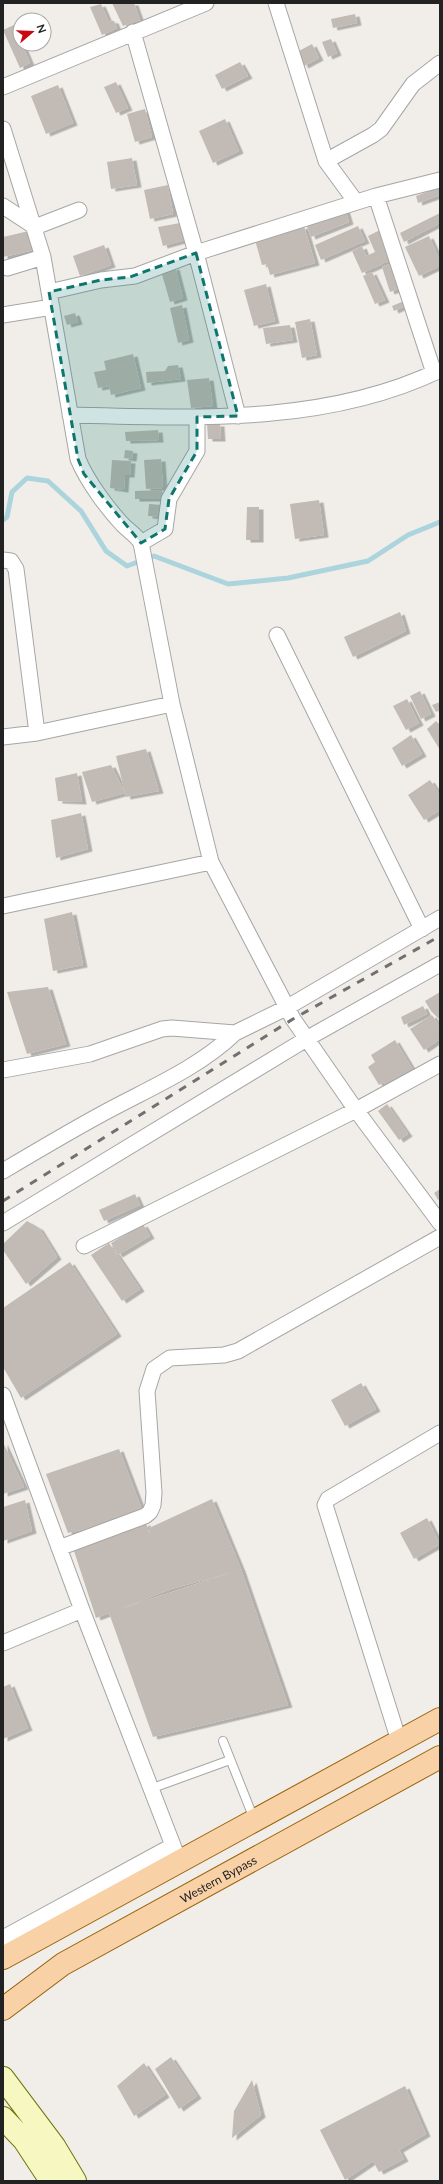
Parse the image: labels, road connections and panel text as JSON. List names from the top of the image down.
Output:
{
  "streets": {
    "main road": ["Western Bypass"]
  },
  "north": "right"
}
